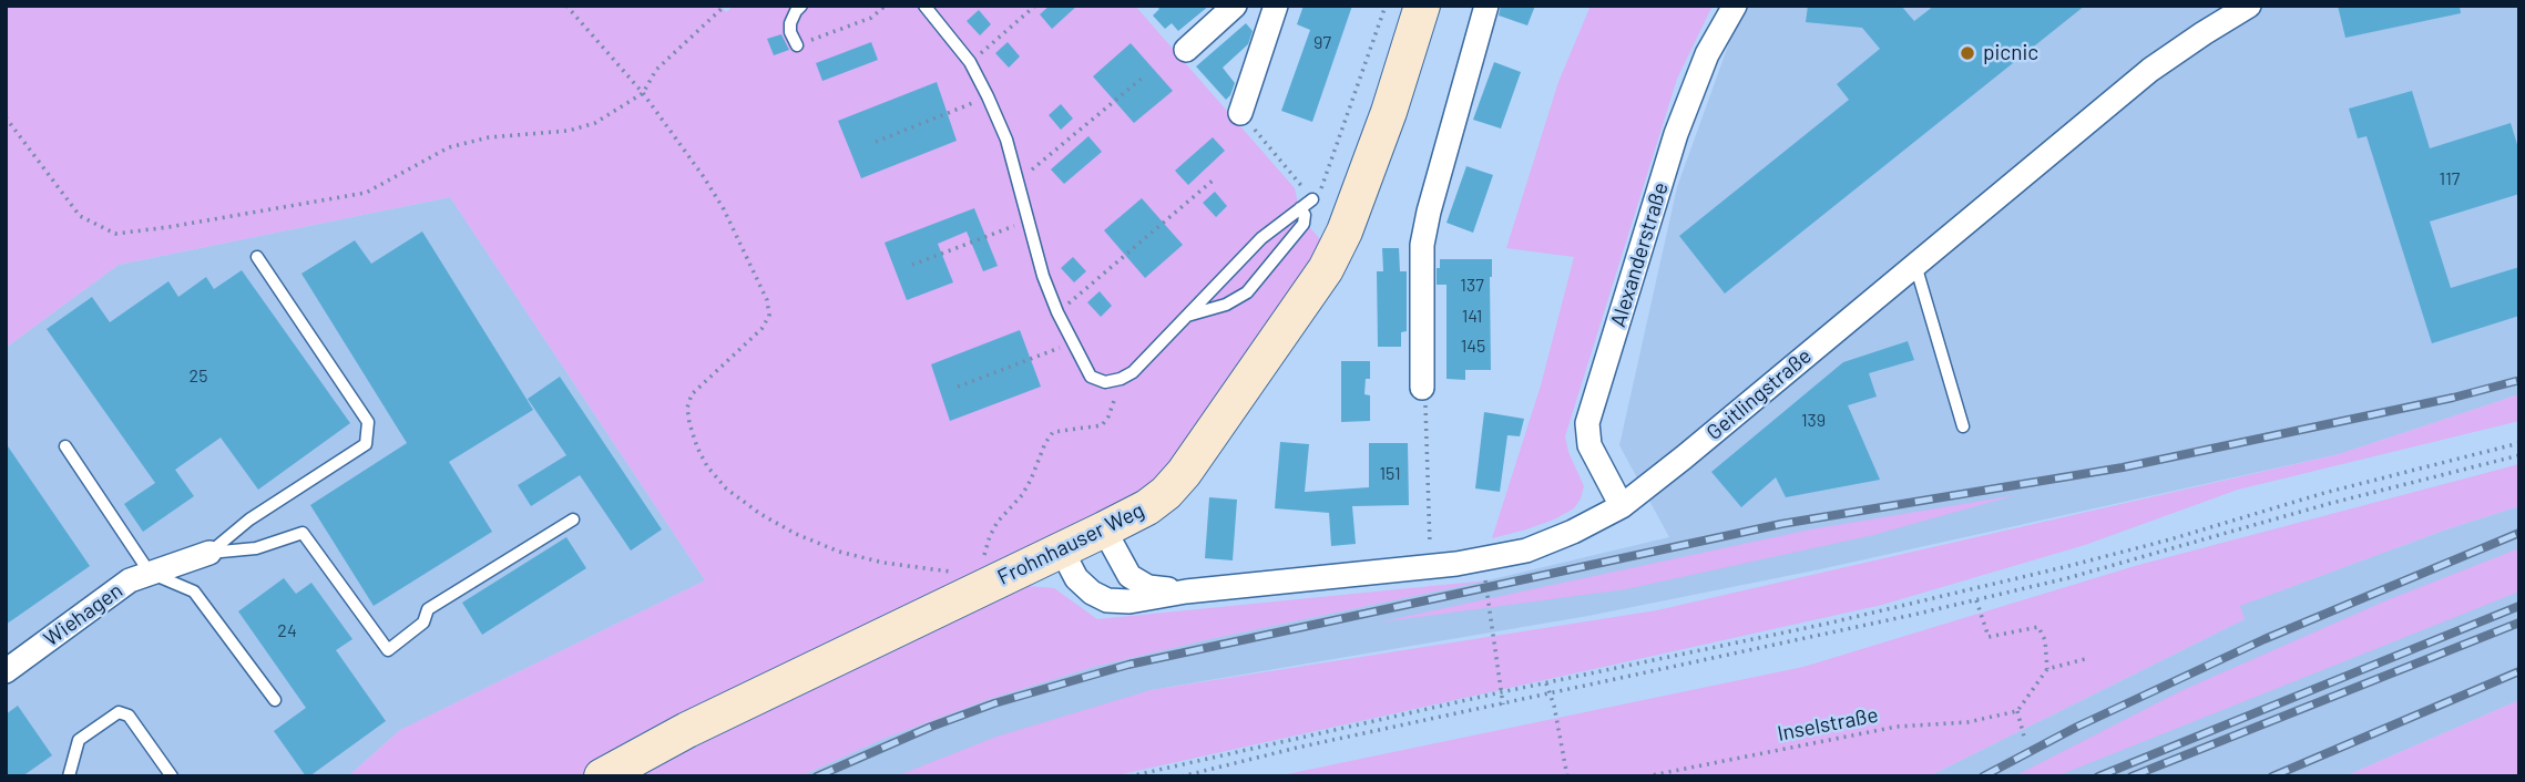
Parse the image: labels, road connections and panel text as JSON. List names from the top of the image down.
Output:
{
  "streets": {
    "main road": ["Frohnhauser Weg"],
    "street": ["Alexanderstraße", "Geitlingstraße", "Wiehagen"],
    "path": ["Inselstraße"]
  },
  "crossings": [
    ["Alexanderstraße", "Geitlingstraße"],
    ["Geitlingstraße", "Frohnhauser Weg"]
  ],
  "places": ["picnic"],
  "house_numbers": [
    "97",
    "117",
    "137",
    "141",
    "145",
    "25",
    "139",
    "151",
    "24"
  ]
}
